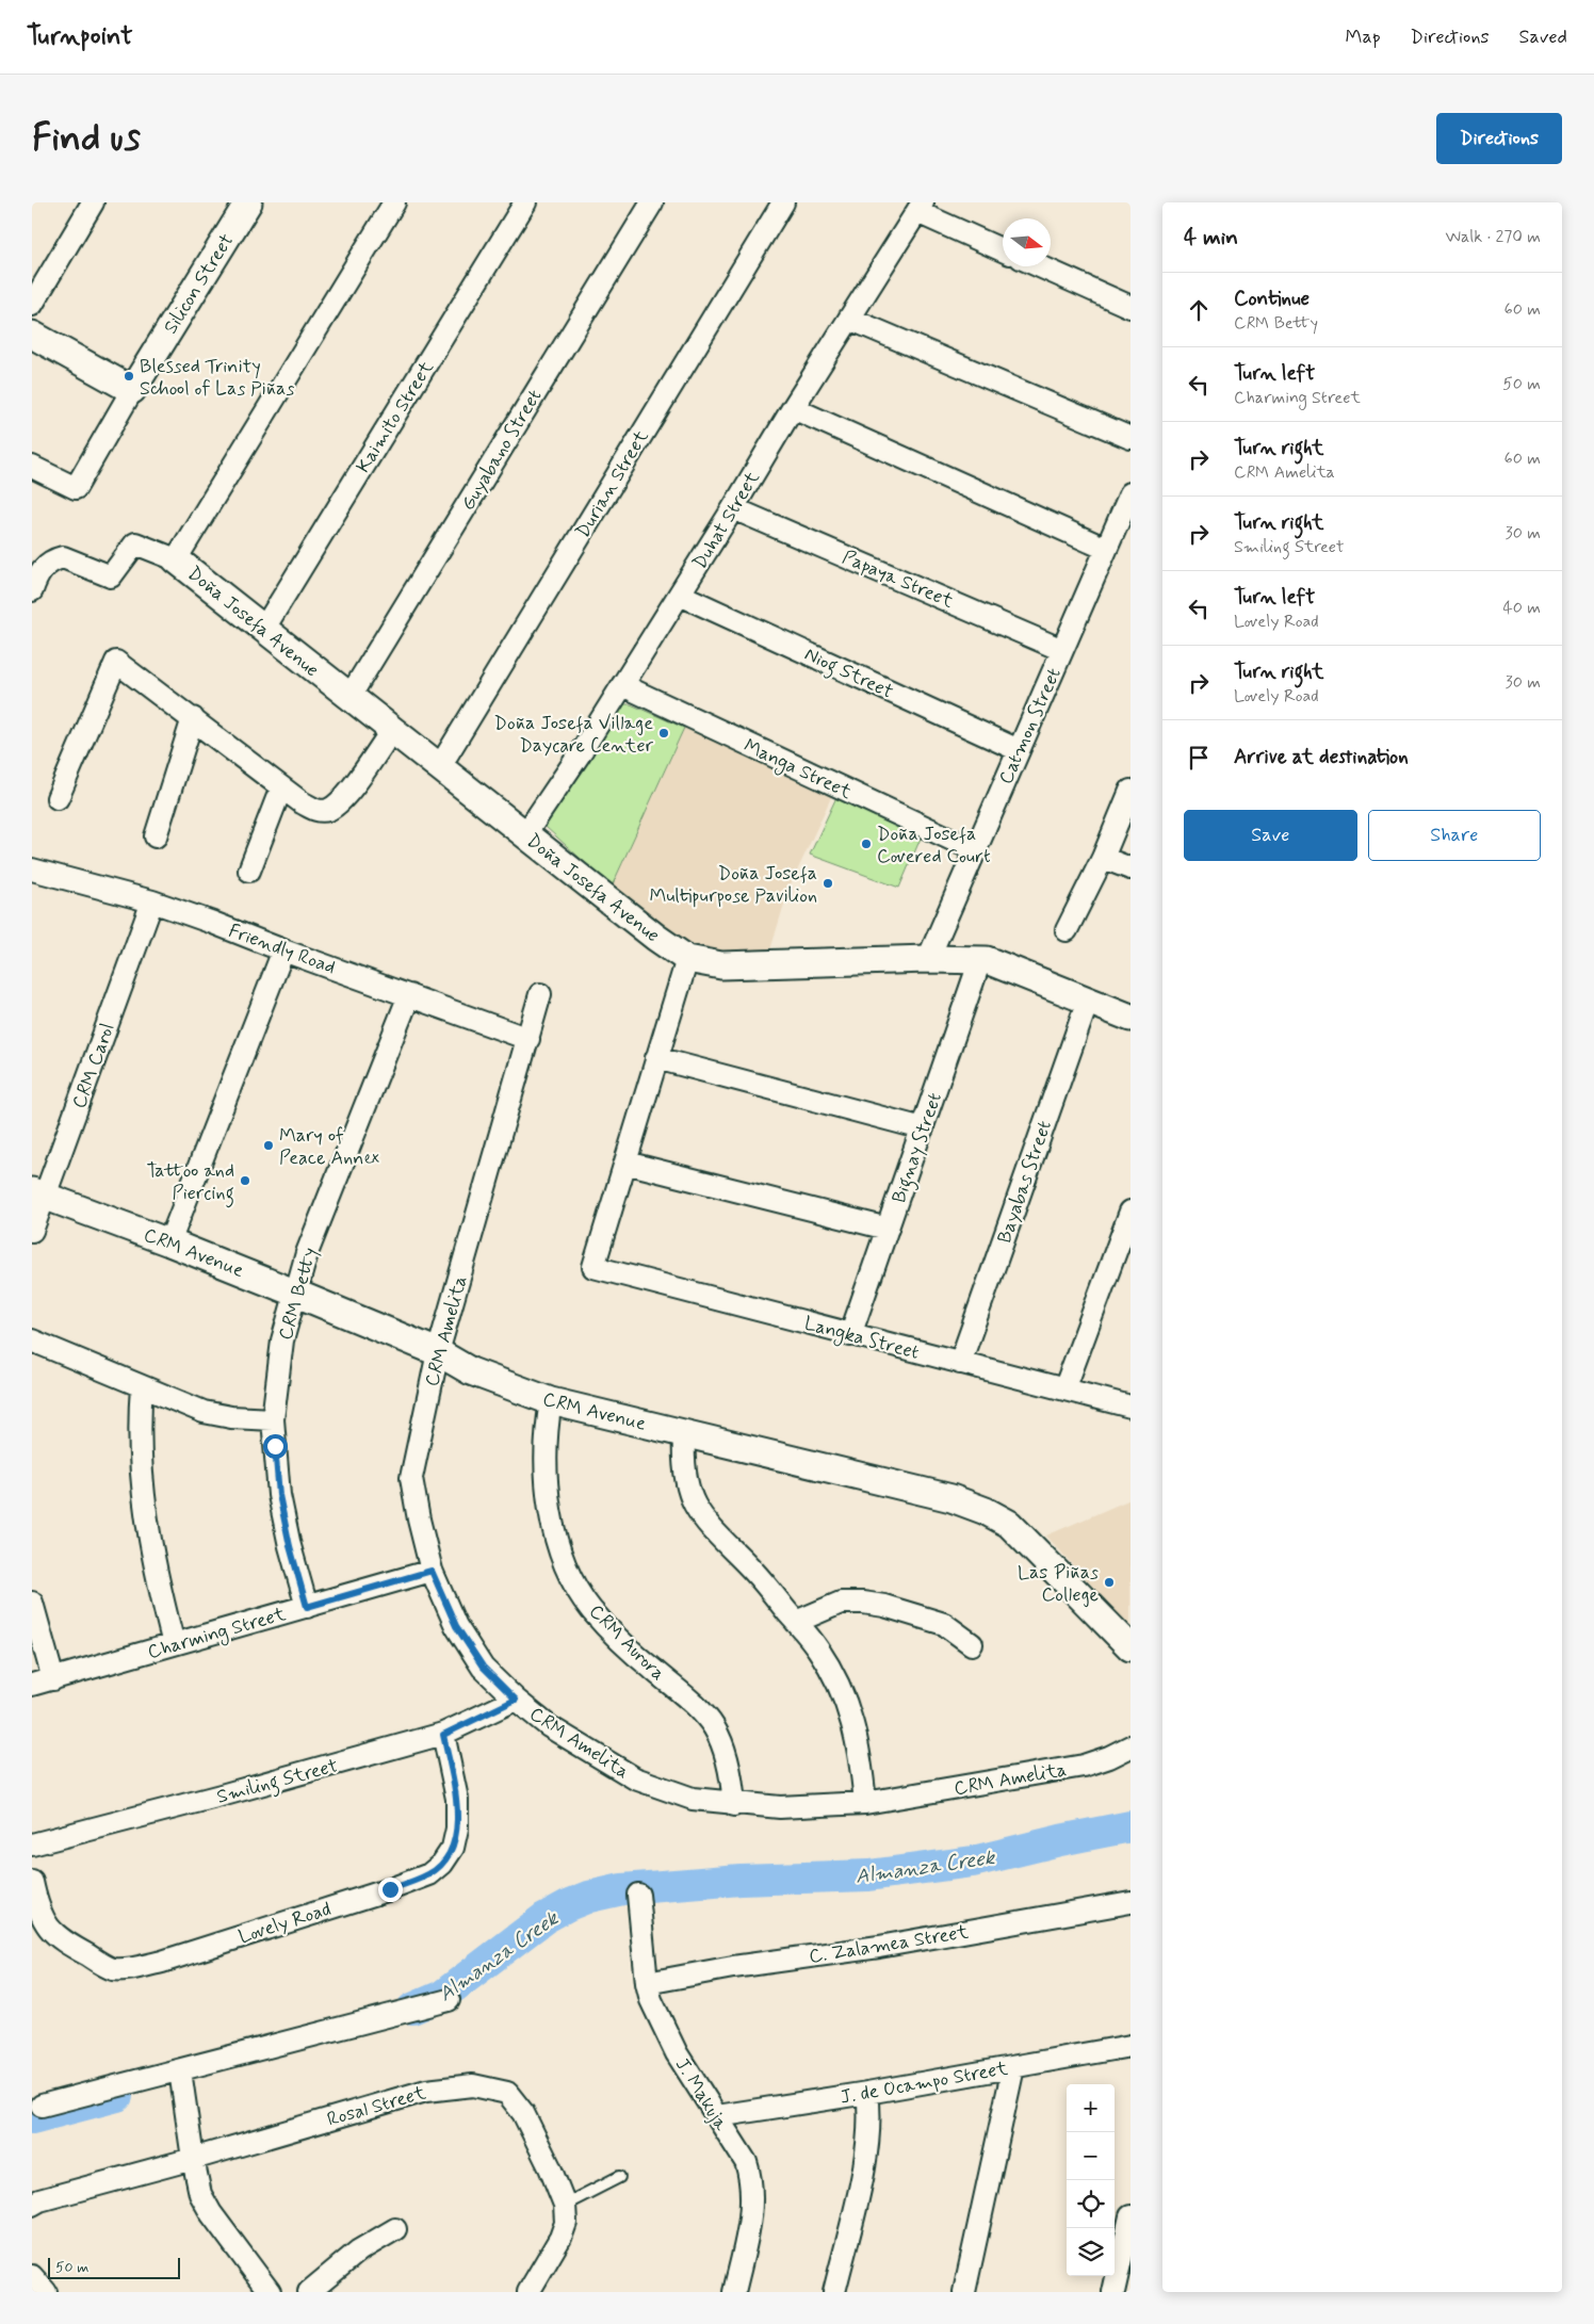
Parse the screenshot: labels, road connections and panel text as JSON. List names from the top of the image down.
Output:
{
  "streets": {
    "street": [
      "Silicon Street",
      "Kaimito Street",
      "Guyabano Street",
      "Durian Street",
      "Duhat Street",
      "Papaya Street",
      "Doña Josefa Avenue",
      "Niog Street",
      "Catmon Street",
      "Manga Street",
      "Friendly Road",
      "CRM Carol",
      "Bignay Street",
      "Bayabas Street",
      "CRM Avenue",
      "CRM Betty",
      "CRM Amelita",
      "Langka Street",
      "Charming Street",
      "CRM Aurora",
      "Smiling Street",
      "Lovely Road",
      "C. Zalamea Street",
      "J. de Ocampo Street",
      "J. Makuja",
      "Rosal Street"
    ]
  },
  "crossings": [
    ["Kaimito Street", "Doña Josefa Avenue"],
    ["Guyabano Street", "Doña Josefa Avenue"],
    ["Durian Street", "Doña Josefa Avenue"],
    ["Duhat Street", "Papaya Street"],
    ["Duhat Street", "Doña Josefa Avenue"],
    ["Duhat Street", "Niog Street"],
    ["Duhat Street", "Manga Street"],
    ["Papaya Street", "Catmon Street"],
    ["Doña Josefa Avenue", "Catmon Street"],
    ["Doña Josefa Avenue", "Bignay Street"],
    ["Doña Josefa Avenue", "Bayabas Street"],
    ["Niog Street", "Catmon Street"],
    ["Catmon Street", "Manga Street"],
    ["Friendly Road", "CRM Carol"],
    ["Friendly Road", "CRM Betty"],
    ["Friendly Road", "CRM Amelita"],
    ["CRM Carol", "CRM Avenue"],
    ["Bignay Street", "Langka Street"],
    ["Bayabas Street", "Langka Street"],
    ["CRM Avenue", "CRM Betty"],
    ["CRM Avenue", "CRM Amelita"],
    ["CRM Avenue", "CRM Aurora"],
    ["CRM Betty", "Charming Street"],
    ["CRM Amelita", "Charming Street"],
    ["CRM Amelita", "CRM Aurora"],
    ["CRM Amelita", "Smiling Street"],
    ["Smiling Street", "Lovely Road"],
    ["C. Zalamea Street", "J. Makuja"],
    ["J. de Ocampo Street", "J. Makuja"]
  ],
  "water": ["Almanza Creek"],
  "places": [
    "Blessed Trinity School of Las Piñas",
    "Doña Josefa Village Daycare Center",
    "Doña Josefa Covered Court",
    "Doña Josefa Multipurpose Pavilion",
    "Mary of Peace Annex",
    "Tattoo and Piercing",
    "Las Piñas College"
  ],
  "scale_bar": "50 m",
  "north": "right",
  "page": {
    "header": "Turnpoint",
    "nav": ["Map", "Directions", "Saved"],
    "buttons": [
      "Directions",
      ["Save", "Share"]
    ],
    "title": "Find us",
    "heading": ["4 min", "Walk · 270 m"],
    "list": [
      ["Continue", "CRM Betty", "60 m"],
      ["Turn left", "Charming Street", "50 m"],
      ["Turn right", "CRM Amelita", "60 m"],
      ["Turn right", "Smiling Street", "30 m"],
      ["Turn left", "Lovely Road", "40 m"],
      ["Turn right", "Lovely Road", "30 m"],
      "Arrive at destination"
    ],
    "map_buttons": ["+", "−"],
    "scale": "50 m"
  }
}
